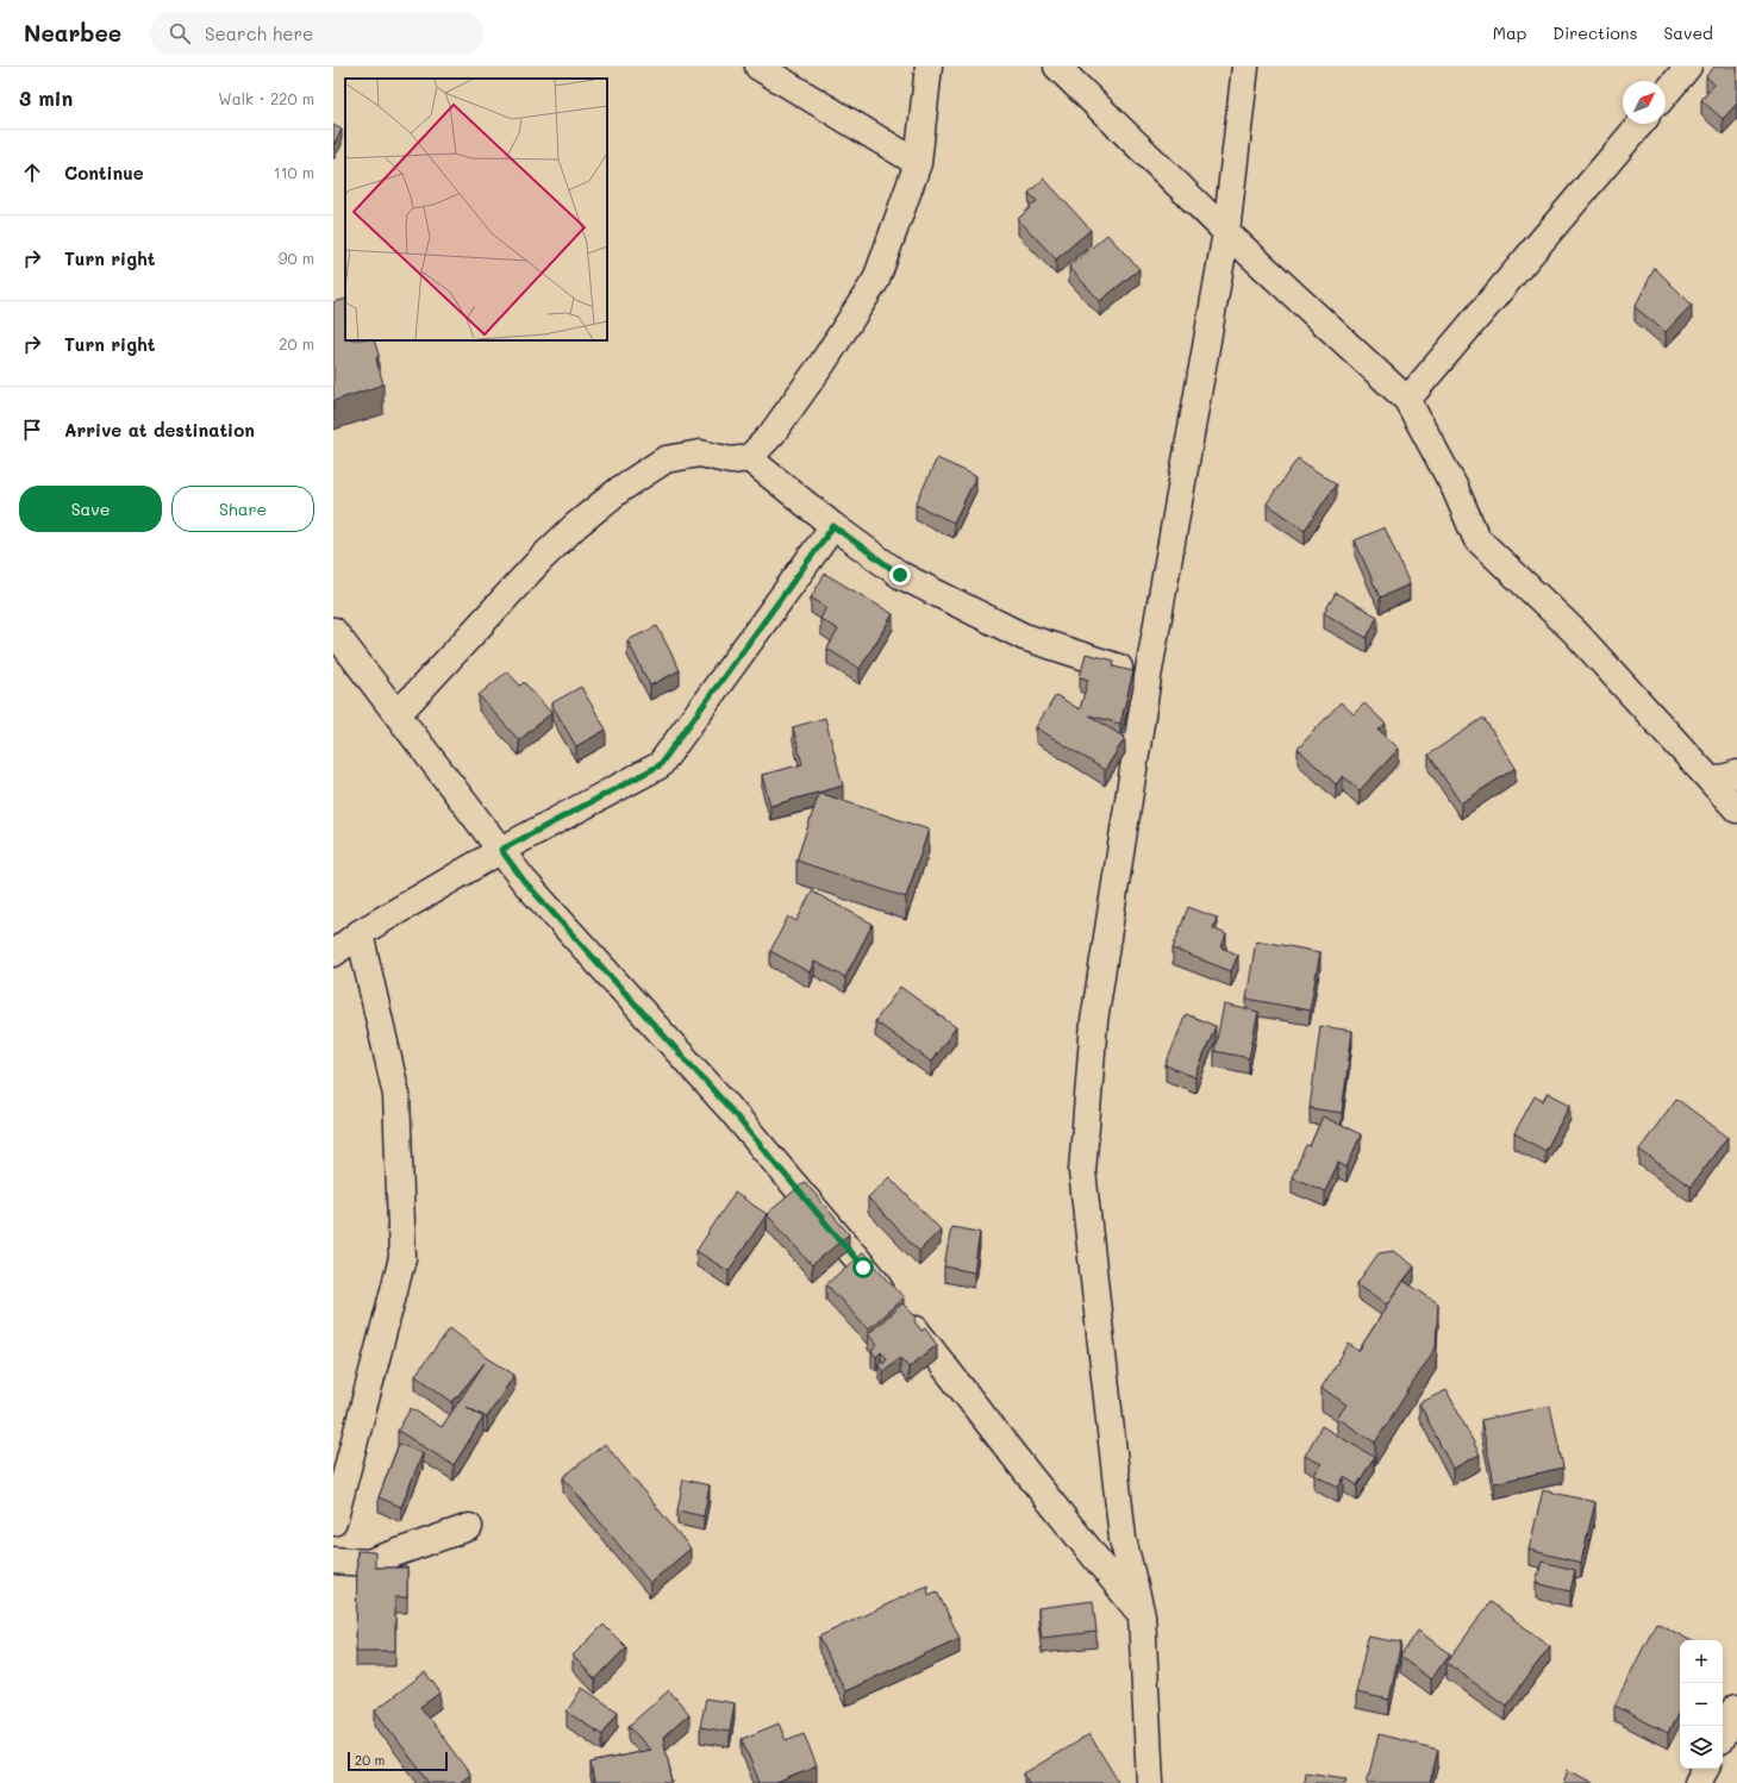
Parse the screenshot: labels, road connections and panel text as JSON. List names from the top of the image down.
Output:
{
  "scale_bar": "20 m",
  "north": "top right",
  "page": {
    "header": "Nearbee",
    "search": "Search here",
    "nav": ["Map", "Directions", "Saved"],
    "heading": ["3 min", "Walk · 220 m"],
    "list": [
      ["Continue", "110 m"],
      ["Turn right", "90 m"],
      ["Turn right", "20 m"],
      "Arrive at destination"
    ],
    "buttons": ["Save", "Share"],
    "map_buttons": ["+", "−"],
    "scale": "20 m"
  }
}
